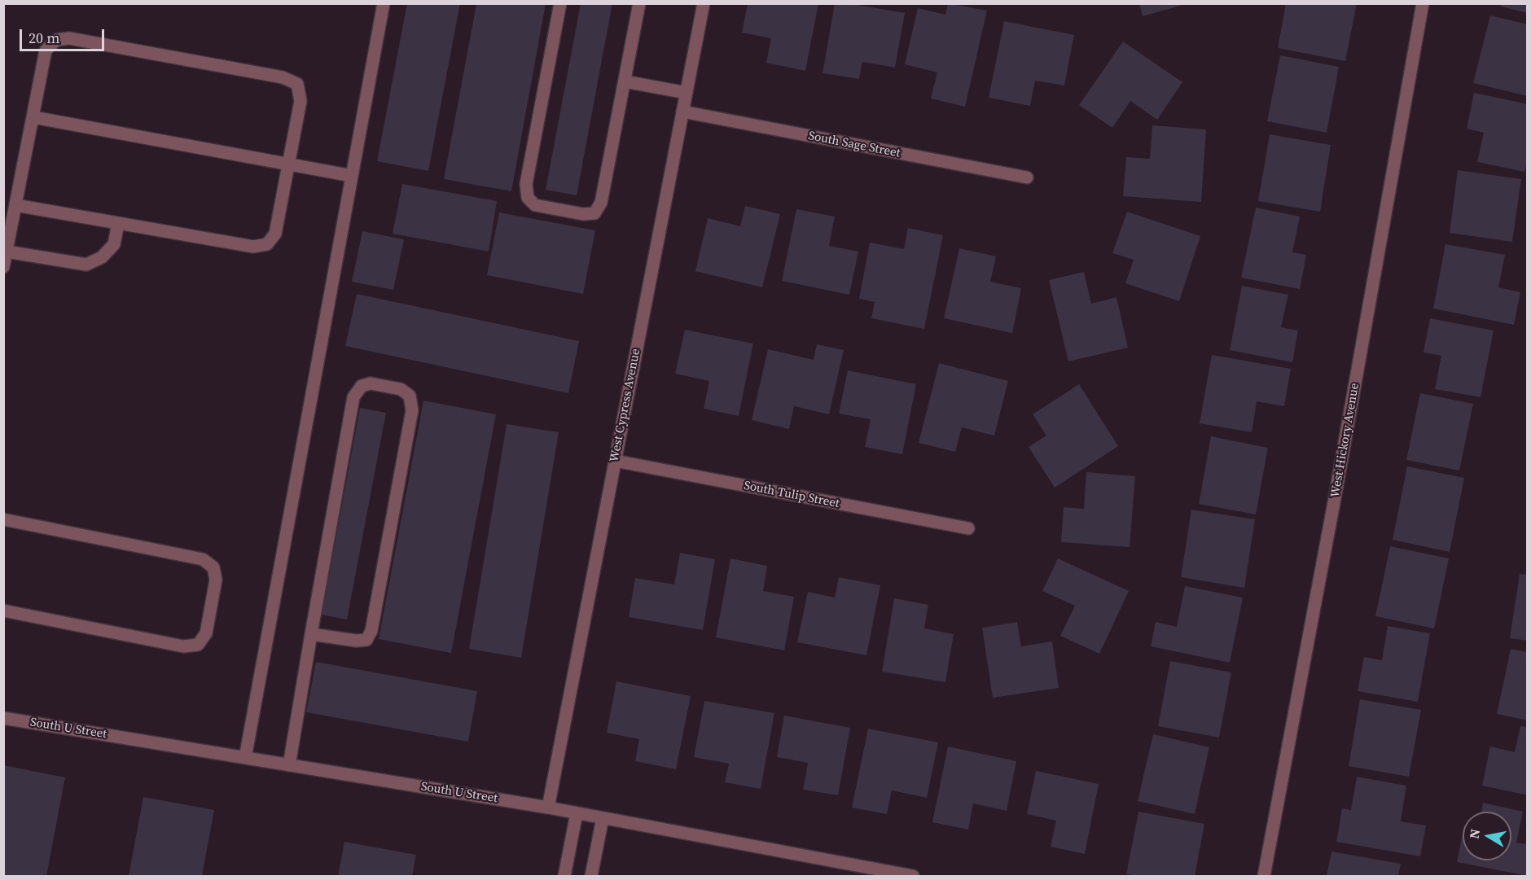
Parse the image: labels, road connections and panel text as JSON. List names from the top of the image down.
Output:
{
  "streets": {
    "street": [
      "South Sage Street",
      "West Cypress Avenue",
      "West Hickory Avenue",
      "South Tulip Street",
      "South U Street"
    ]
  },
  "crossings": [
    ["South Sage Street", "West Cypress Avenue"],
    ["West Cypress Avenue", "South Tulip Street"],
    ["West Cypress Avenue", "South U Street"]
  ],
  "scale_bar": "20 m",
  "north": "left"
}
